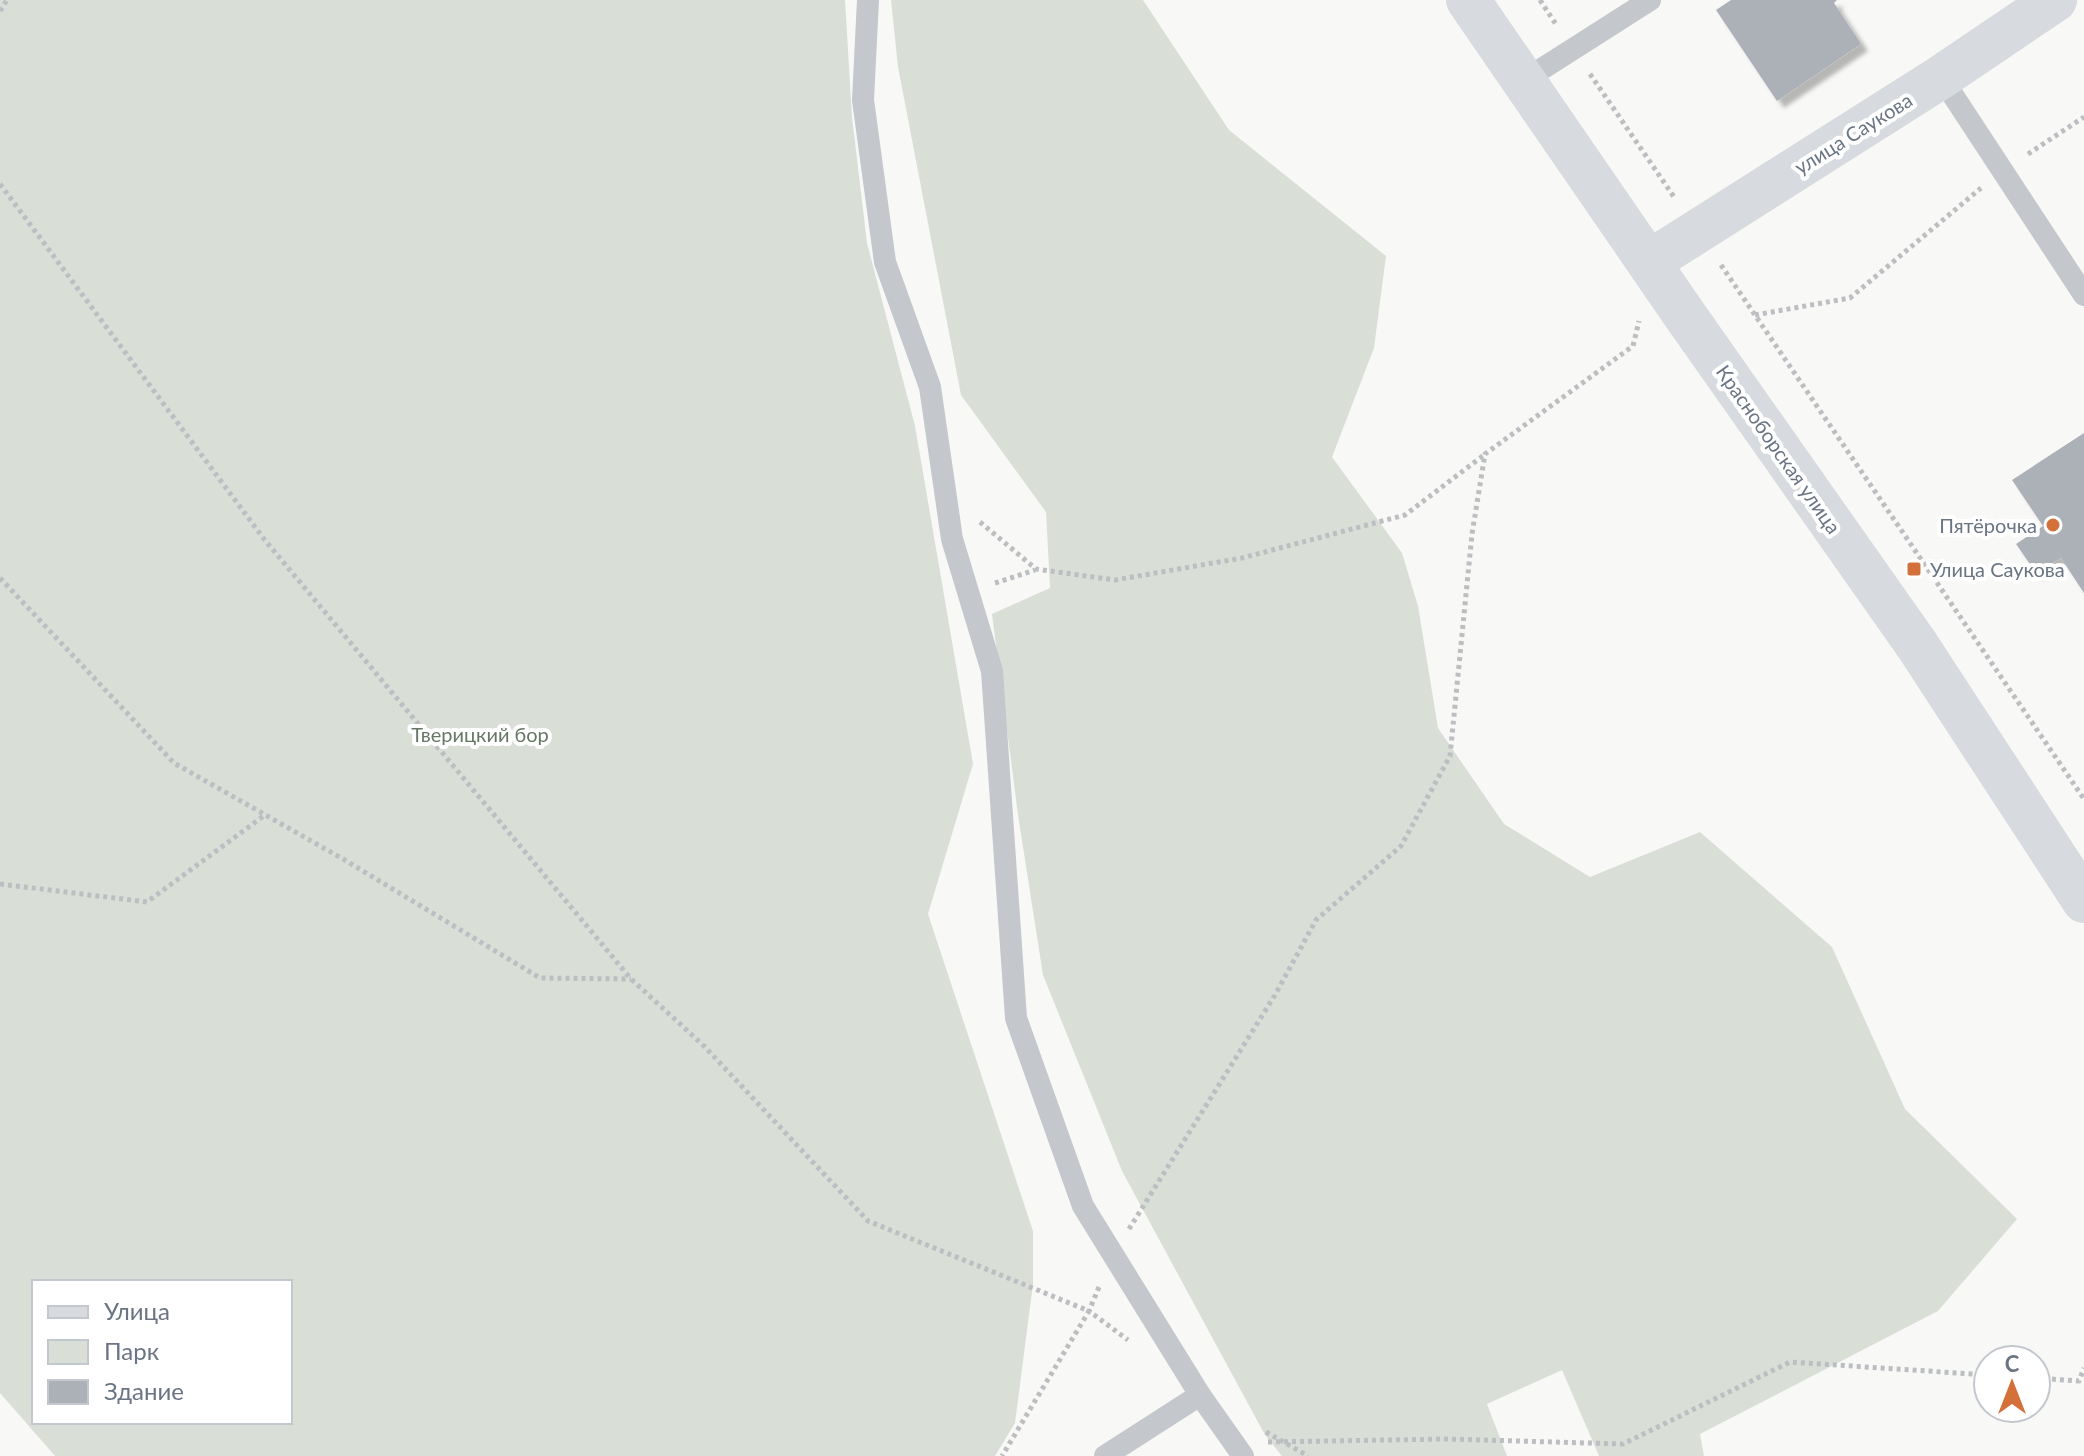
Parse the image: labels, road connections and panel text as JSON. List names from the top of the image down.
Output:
{
  "streets": {
    "street": ["улица Саукова", "Красноборская улица"]
  },
  "crossings": [
    ["улица Саукова", "Красноборская улица"]
  ],
  "parks": ["Тверицкий бор"],
  "places": {
    "other": ["Пятёрочка"],
    "transit": ["Улица Саукова"]
  },
  "legend": ["Улица", "Парк", "Здание"],
  "north": "top"
}
